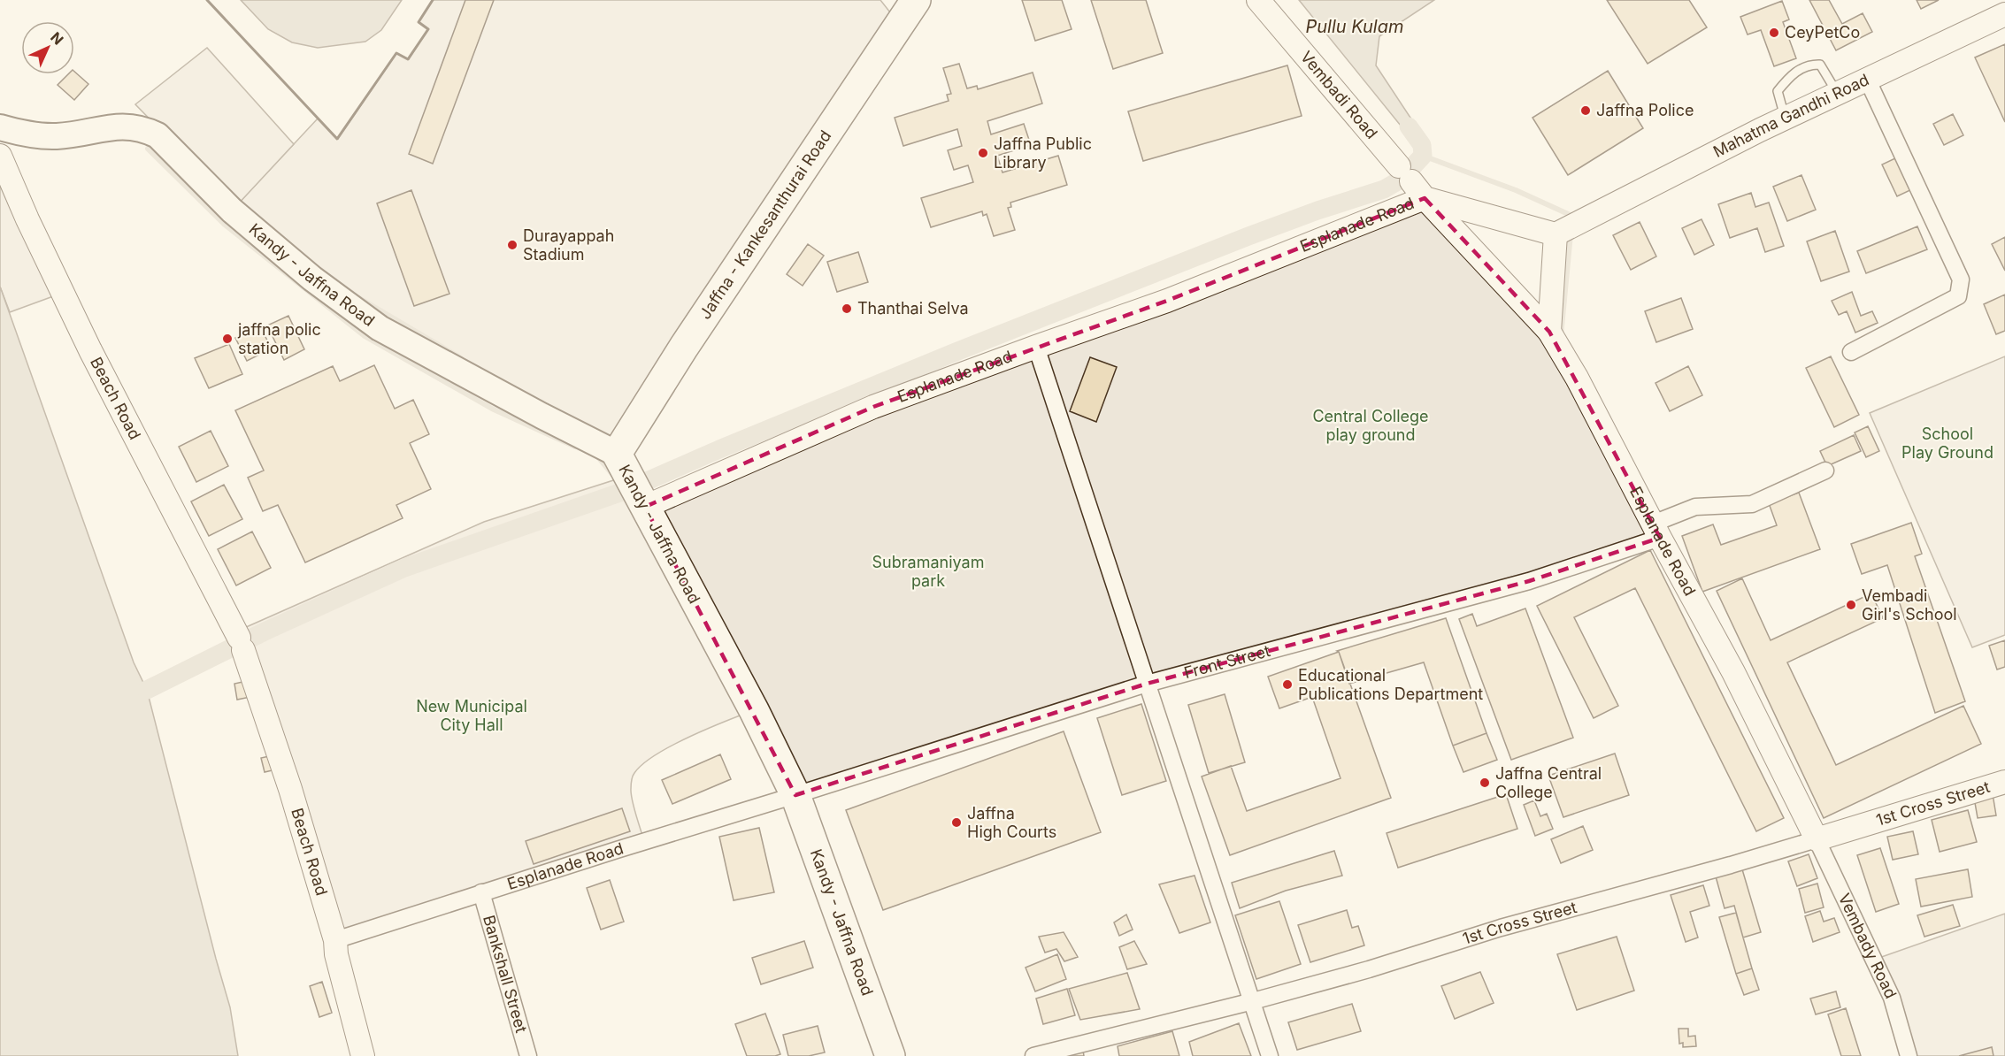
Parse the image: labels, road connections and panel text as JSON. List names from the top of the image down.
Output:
{
  "streets": {
    "highway": ["Jaffna - Kankesanthurai Road", "Kandy - Jaffna Road"],
    "street": [
      "Vembadi Road",
      "Mahatma Gandhi Road",
      "Esplanade Road",
      "Beach Road",
      "Front Street",
      "1st Cross Street",
      "Vembady Road",
      "Bankshall Street"
    ]
  },
  "crossings": [
    ["Vembadi Road", "Esplanade Road"],
    ["Jaffna - Kankesanthurai Road", "Kandy - Jaffna Road"],
    ["Esplanade Road", "Kandy - Jaffna Road"],
    ["Esplanade Road", "Beach Road"],
    ["Esplanade Road", "Front Street"],
    ["Esplanade Road", "1st Cross Street"],
    ["Esplanade Road", "Vembady Road"],
    ["Esplanade Road", "Bankshall Street"],
    ["Kandy - Jaffna Road", "Front Street"],
    ["1st Cross Street", "Vembady Road"]
  ],
  "water": ["Pullu Kulam"],
  "parks": [
    "Central College play ground",
    "School Play Ground",
    "Subramaniyam park",
    "New Municipal City Hall"
  ],
  "places": [
    "CeyPetCo",
    "Jaffna Police",
    "Jaffna Public Library",
    "Durayappah Stadium",
    "Thanthai Selva",
    "jaffna polic station",
    "Vembadi Girl's School",
    "Educational Publications Department",
    "Jaffna Central College",
    "Jaffna High Courts"
  ],
  "north": "top right"
}
